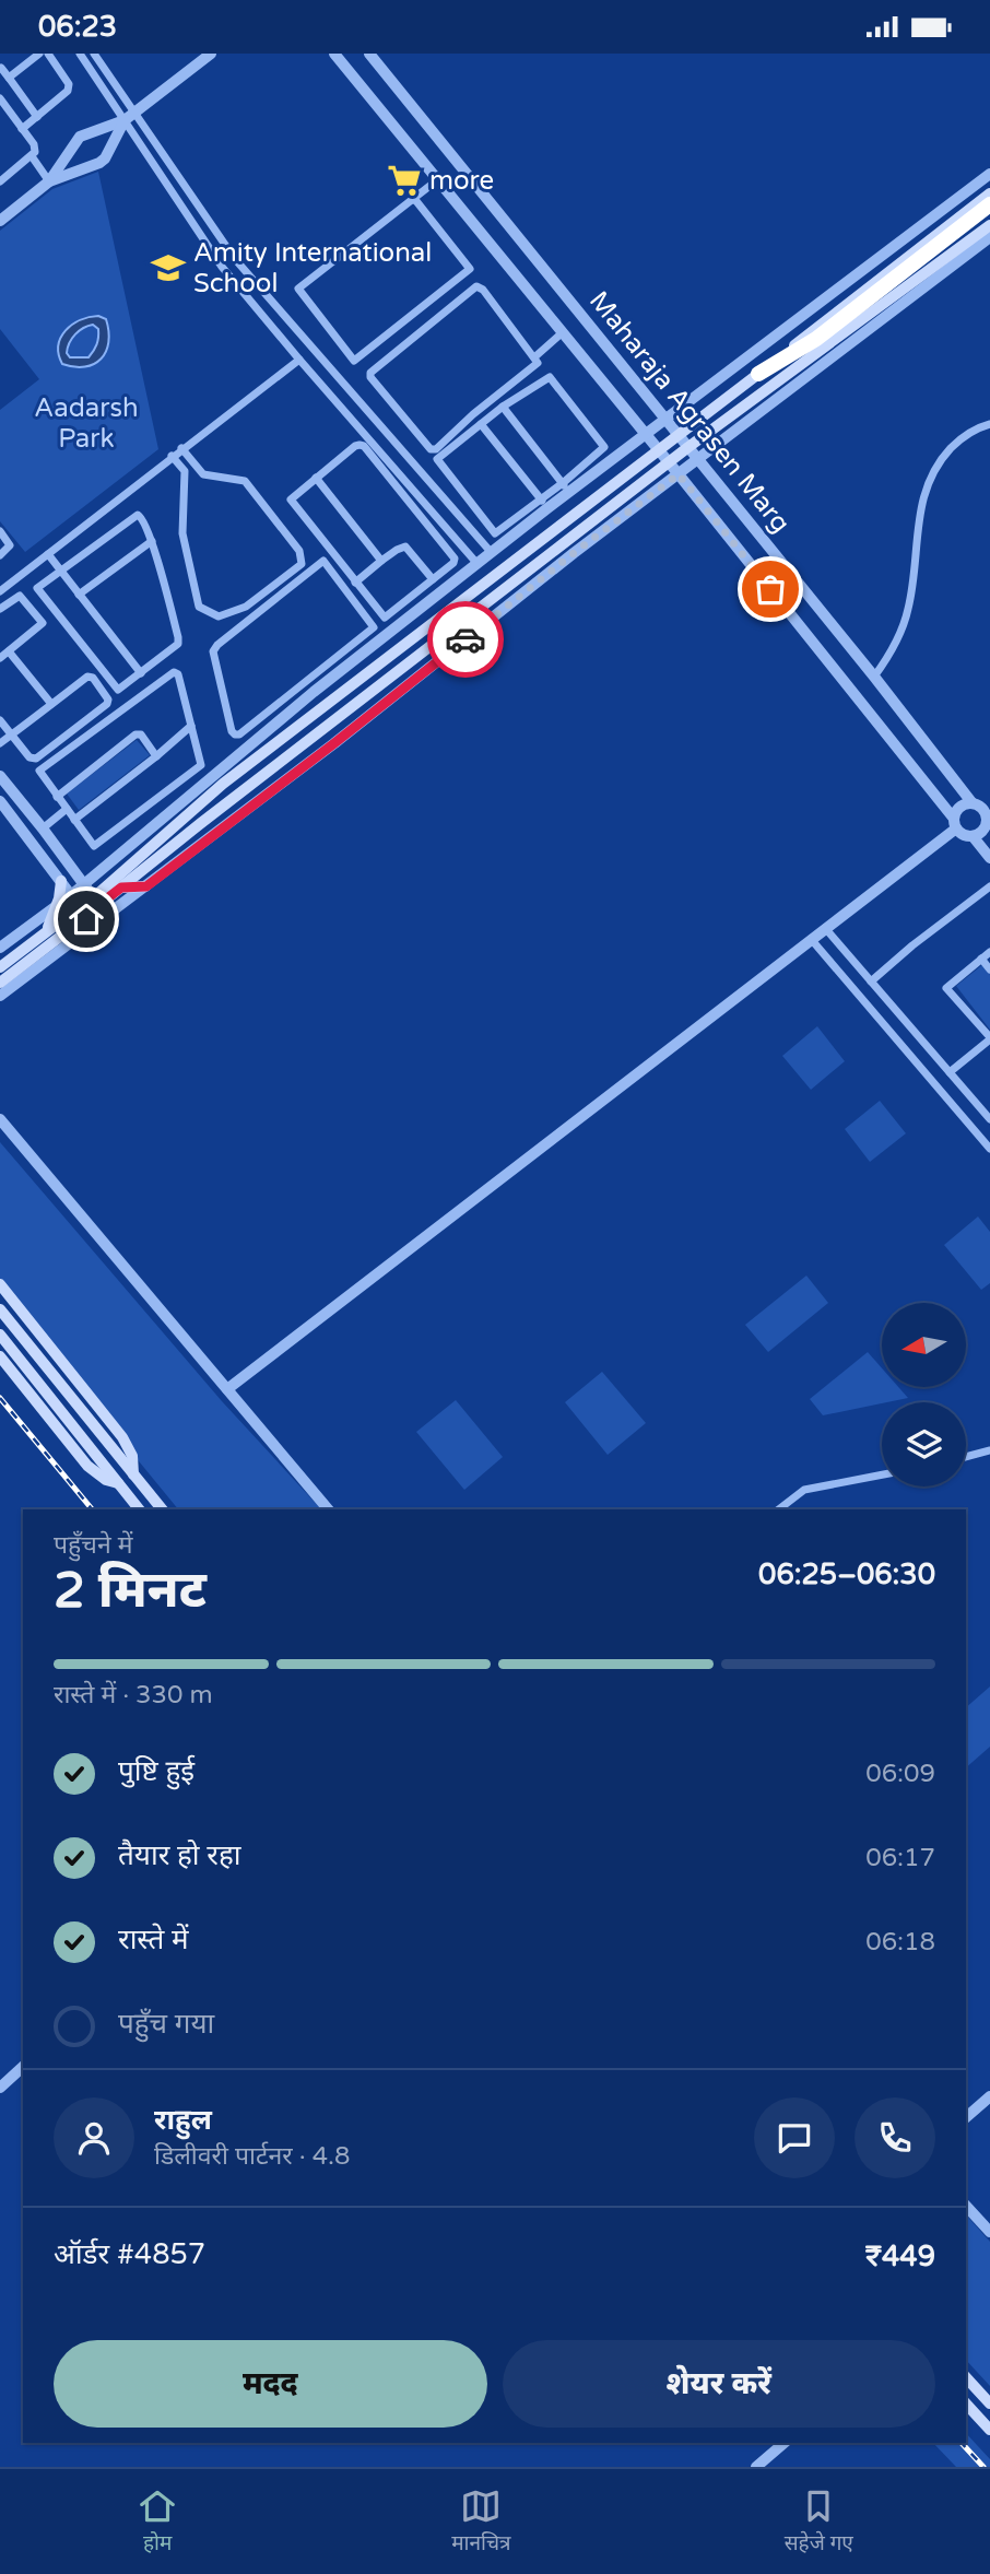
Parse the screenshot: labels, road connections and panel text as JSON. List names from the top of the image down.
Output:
{
  "streets": {
    "street": ["Maharaja Agrasen Marg"]
  },
  "parks": ["Aadarsh Park"],
  "places": {
    "supermarket": ["more"],
    "school or university": ["Amity International School"]
  },
  "north": "left",
  "page": {
    "status": "06:23",
    "heading": ["2 मिनट", "पहुँचने में", "06:25–06:30"],
    "panel": [
      "राहुल",
      "डिलीवरी पार्टनर · 4.8",
      "ऑर्डर #4857",
      "₹449"
    ],
    "bar": "रास्ते में · 330 m",
    "list": [
      ["पुष्टि हुई", "06:09"],
      ["तैयार हो रहा", "06:17"],
      ["रास्ते में", "06:18"],
      "पहुँच गया"
    ],
    "buttons": ["मदद", "शेयर करें"],
    "tabs": ["होम", "मानचित्र", "सहेजे गए"]
  }
}
